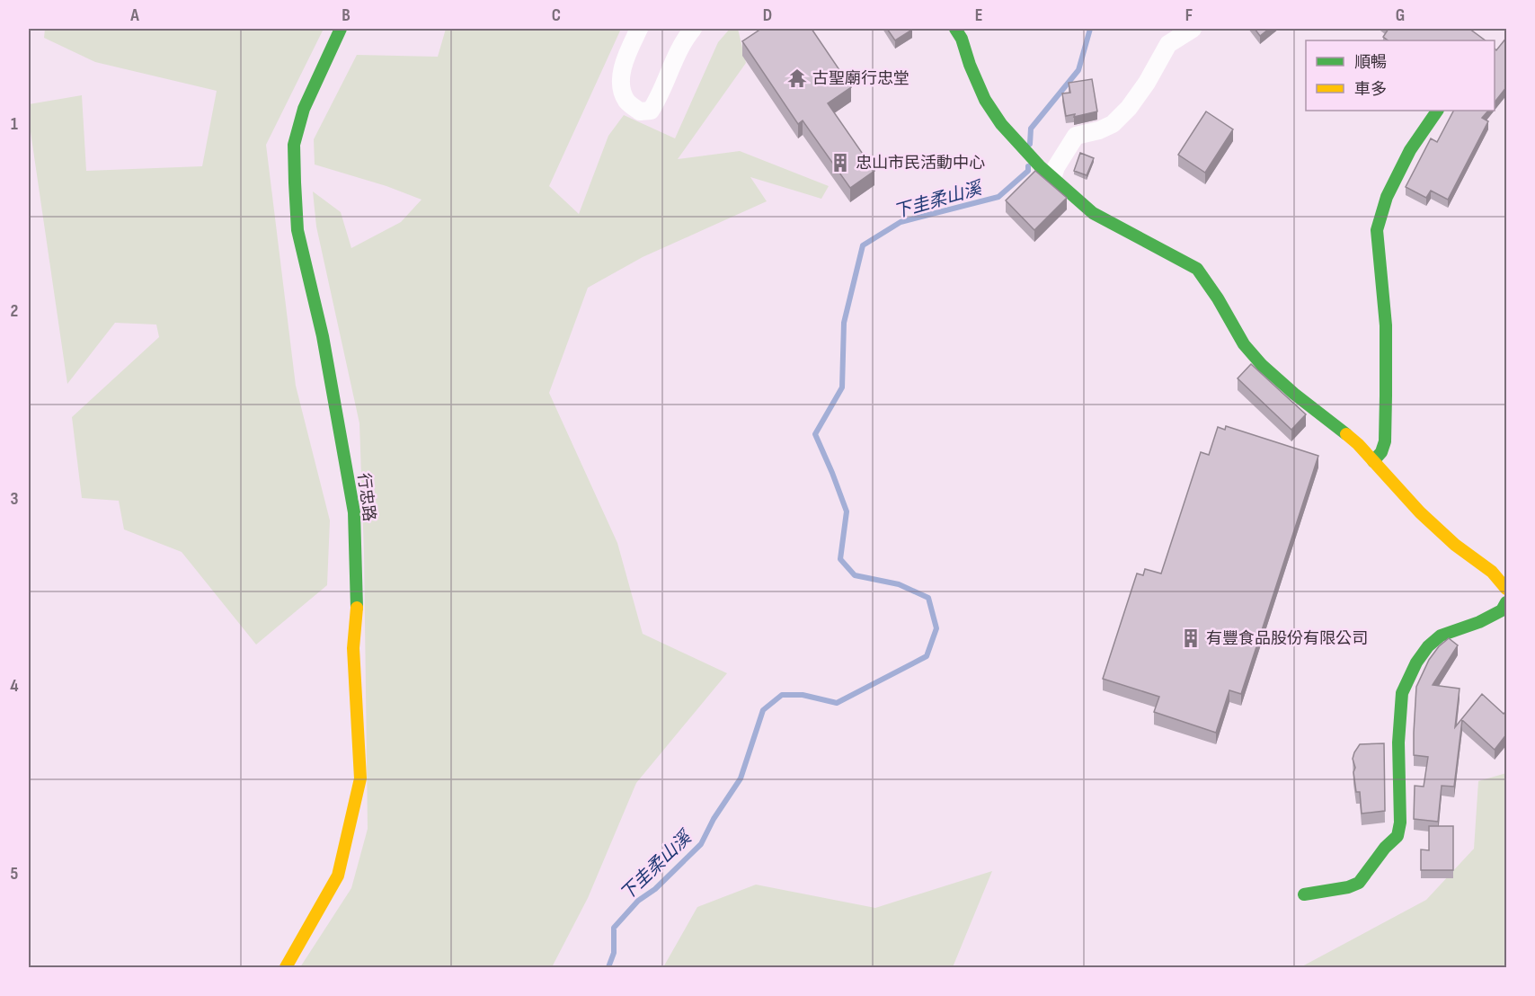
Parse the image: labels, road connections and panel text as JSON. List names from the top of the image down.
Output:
{
  "streets": {
    "street": ["行忠路"]
  },
  "water": ["下圭柔山溪"],
  "places": {
    "temple": ["古聖廟行忠堂"],
    "building": ["忠山市民活動中心", "有豐食品股份有限公司"]
  },
  "legend": ["順暢", "車多"],
  "grid": {
    "columns": [
      "A",
      "B",
      "C",
      "D",
      "E",
      "F",
      "G"
    ],
    "rows": [
      "1",
      "2",
      "3",
      "4",
      "5"
    ]
  }
}
